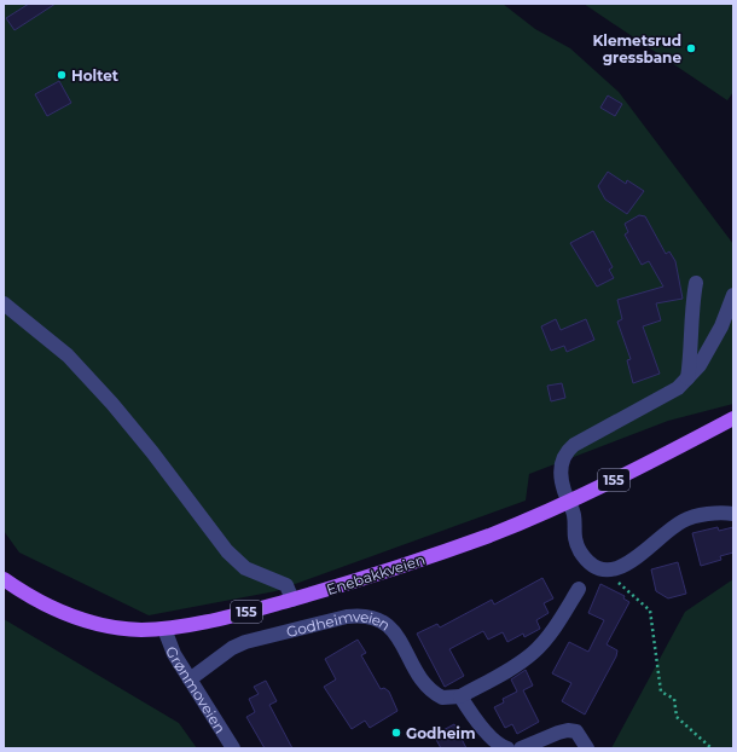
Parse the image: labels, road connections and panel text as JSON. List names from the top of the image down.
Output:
{
  "streets": {
    "main road": ["155", "Enebakkveien"],
    "street": ["Godheimveien", "Grønmoveien"]
  },
  "crossings": [
    ["Enebakkveien", "Grønmoveien"],
    ["Godheimveien", "Grønmoveien"]
  ],
  "places": ["Klemetsrud gressbane", "Holtet", "Godheim"]
}
